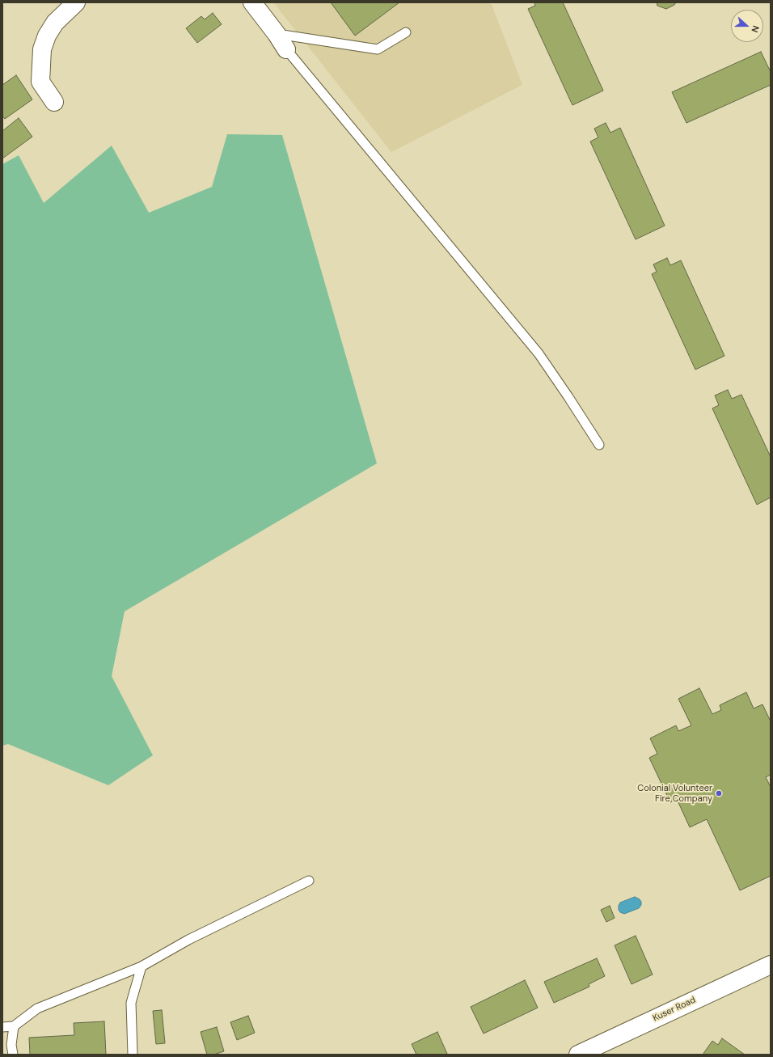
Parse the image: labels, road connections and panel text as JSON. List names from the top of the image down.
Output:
{
  "streets": {
    "street": ["Kuser Road"]
  },
  "places": ["Colonial Volunteer Fire Company"],
  "north": "right"
}
